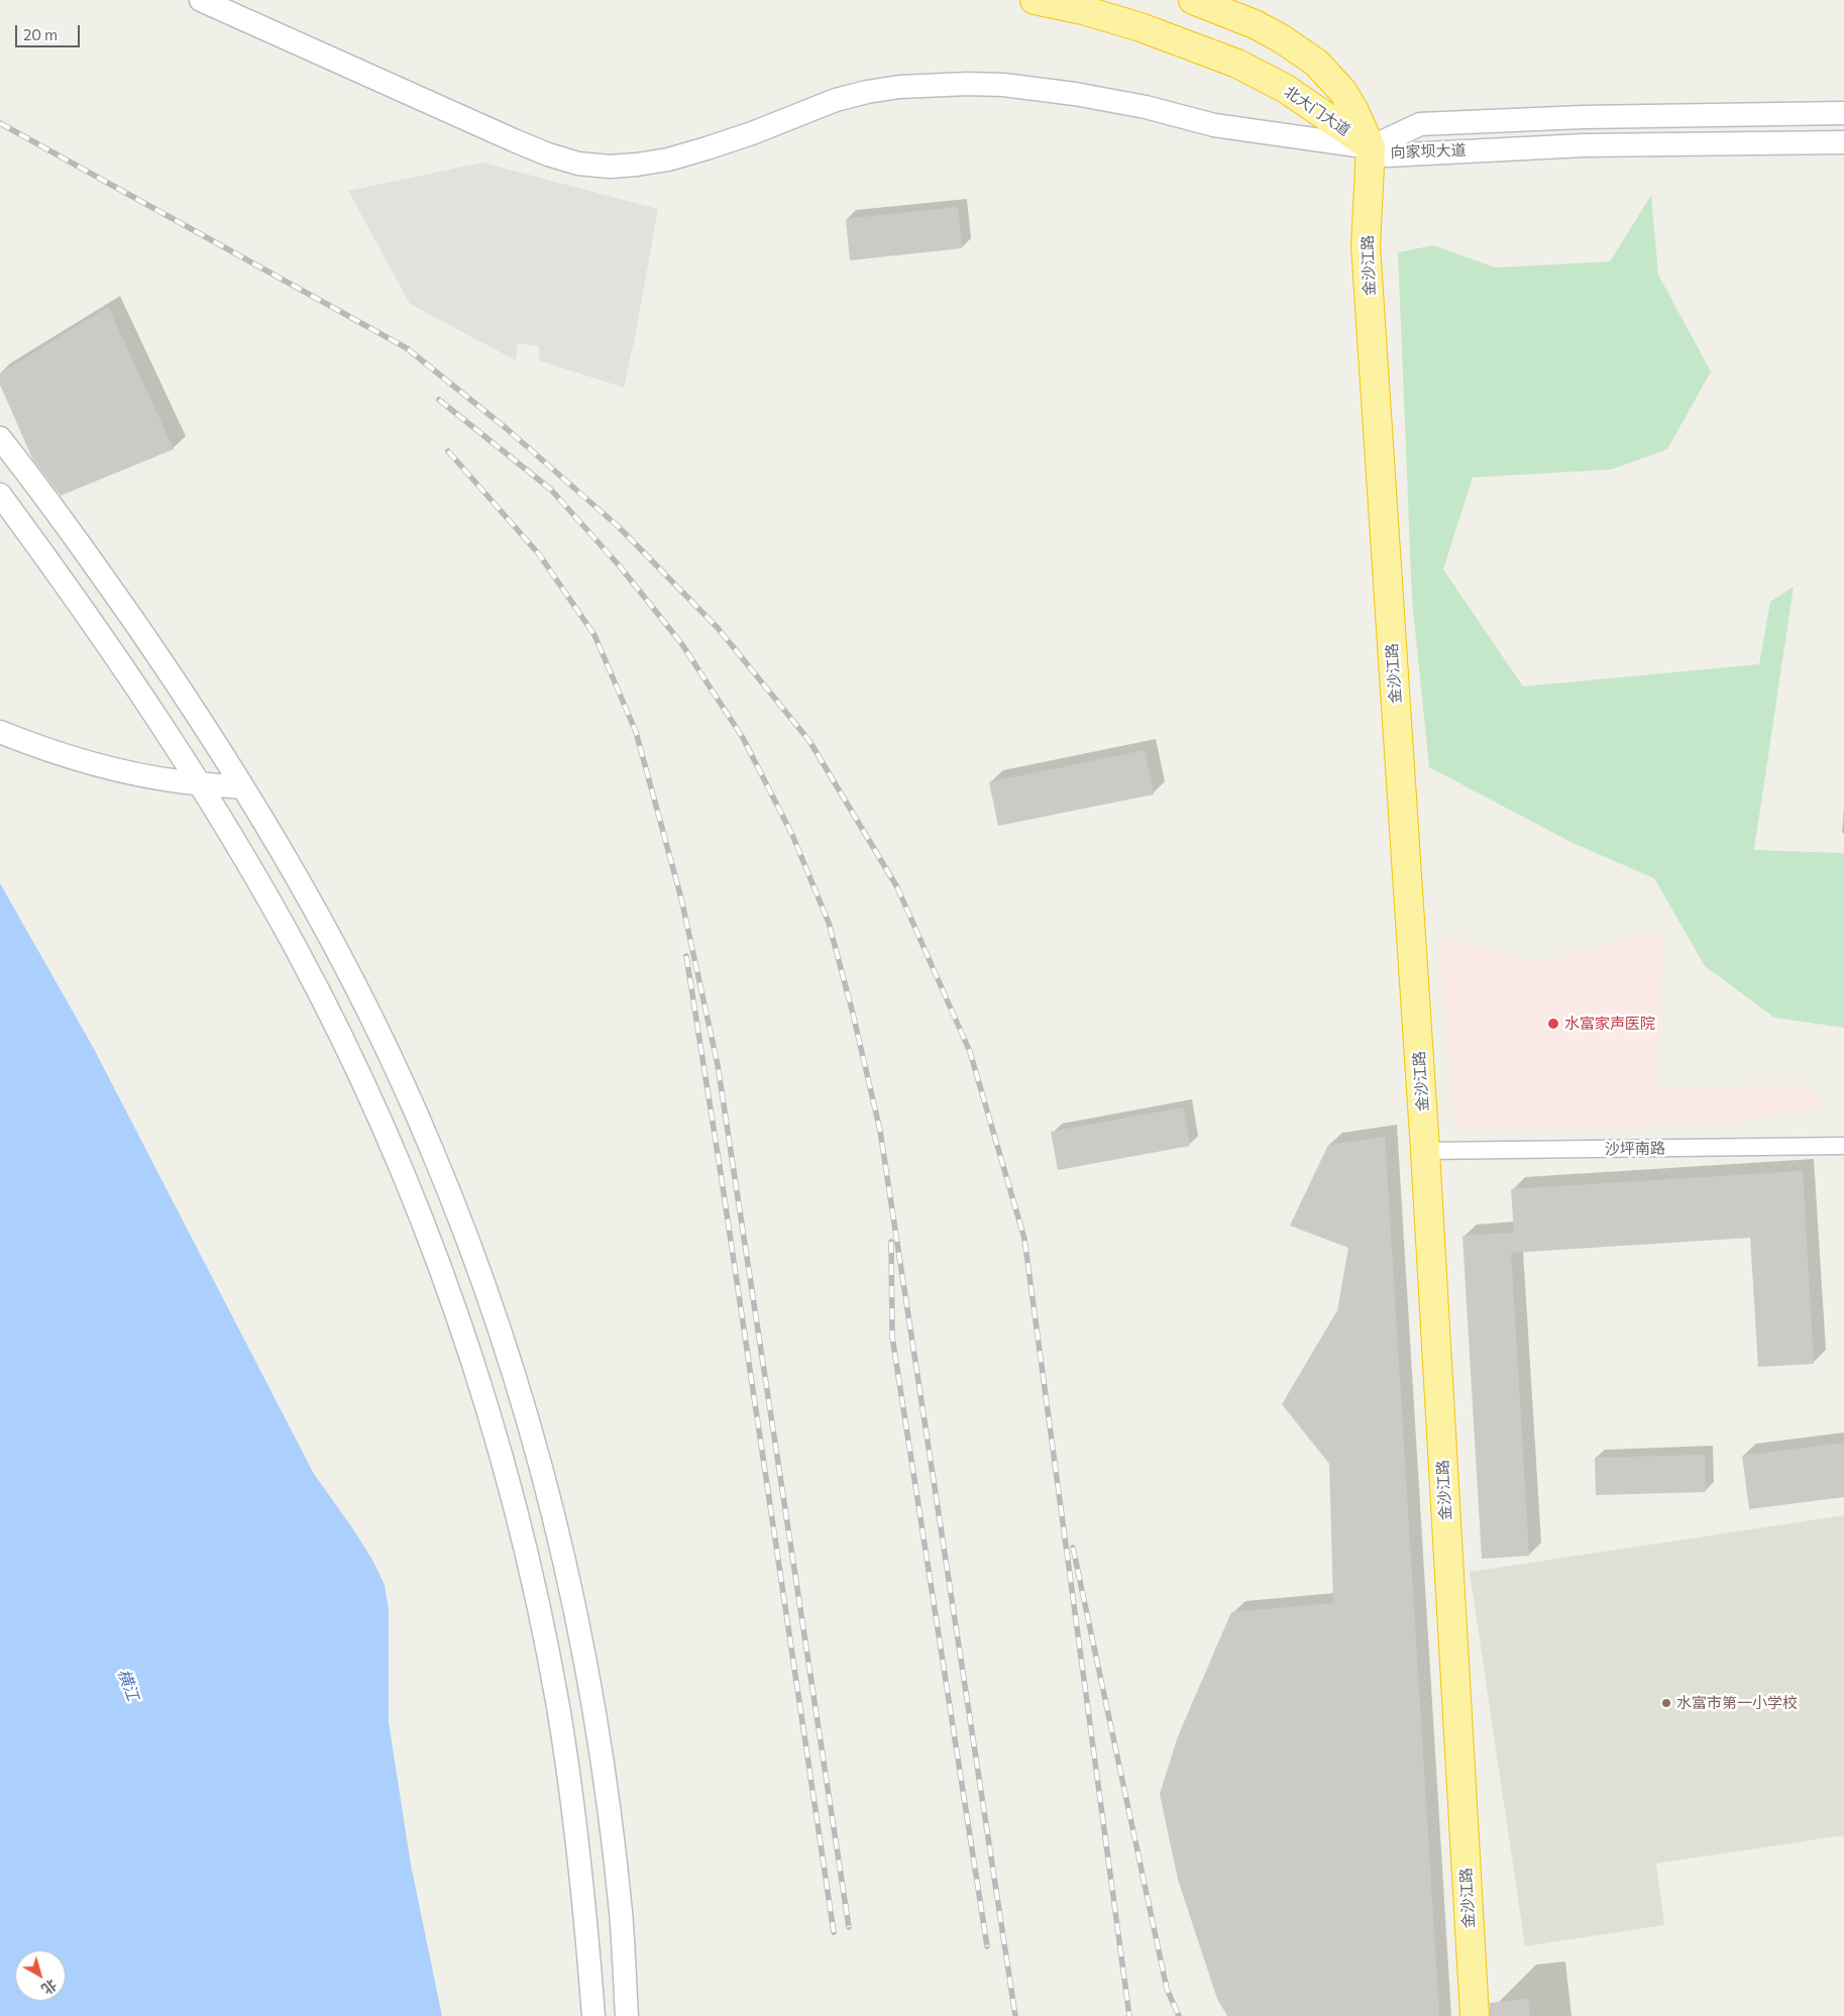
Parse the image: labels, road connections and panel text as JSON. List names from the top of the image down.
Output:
{
  "streets": {
    "highway": ["北大门大道", "金沙江路"],
    "main road": ["向家坝大道"],
    "street": ["沙坪南路"]
  },
  "crossings": [
    ["北大门大道", "向家坝大道"],
    ["北大门大道", "金沙江路"],
    ["向家坝大道", "金沙江路"],
    ["金沙江路", "沙坪南路"]
  ],
  "water": ["横江"],
  "places": ["水富家声医院", "水富市第一小学校"],
  "scale_bar": "20 m",
  "north": "bottom right"
}
